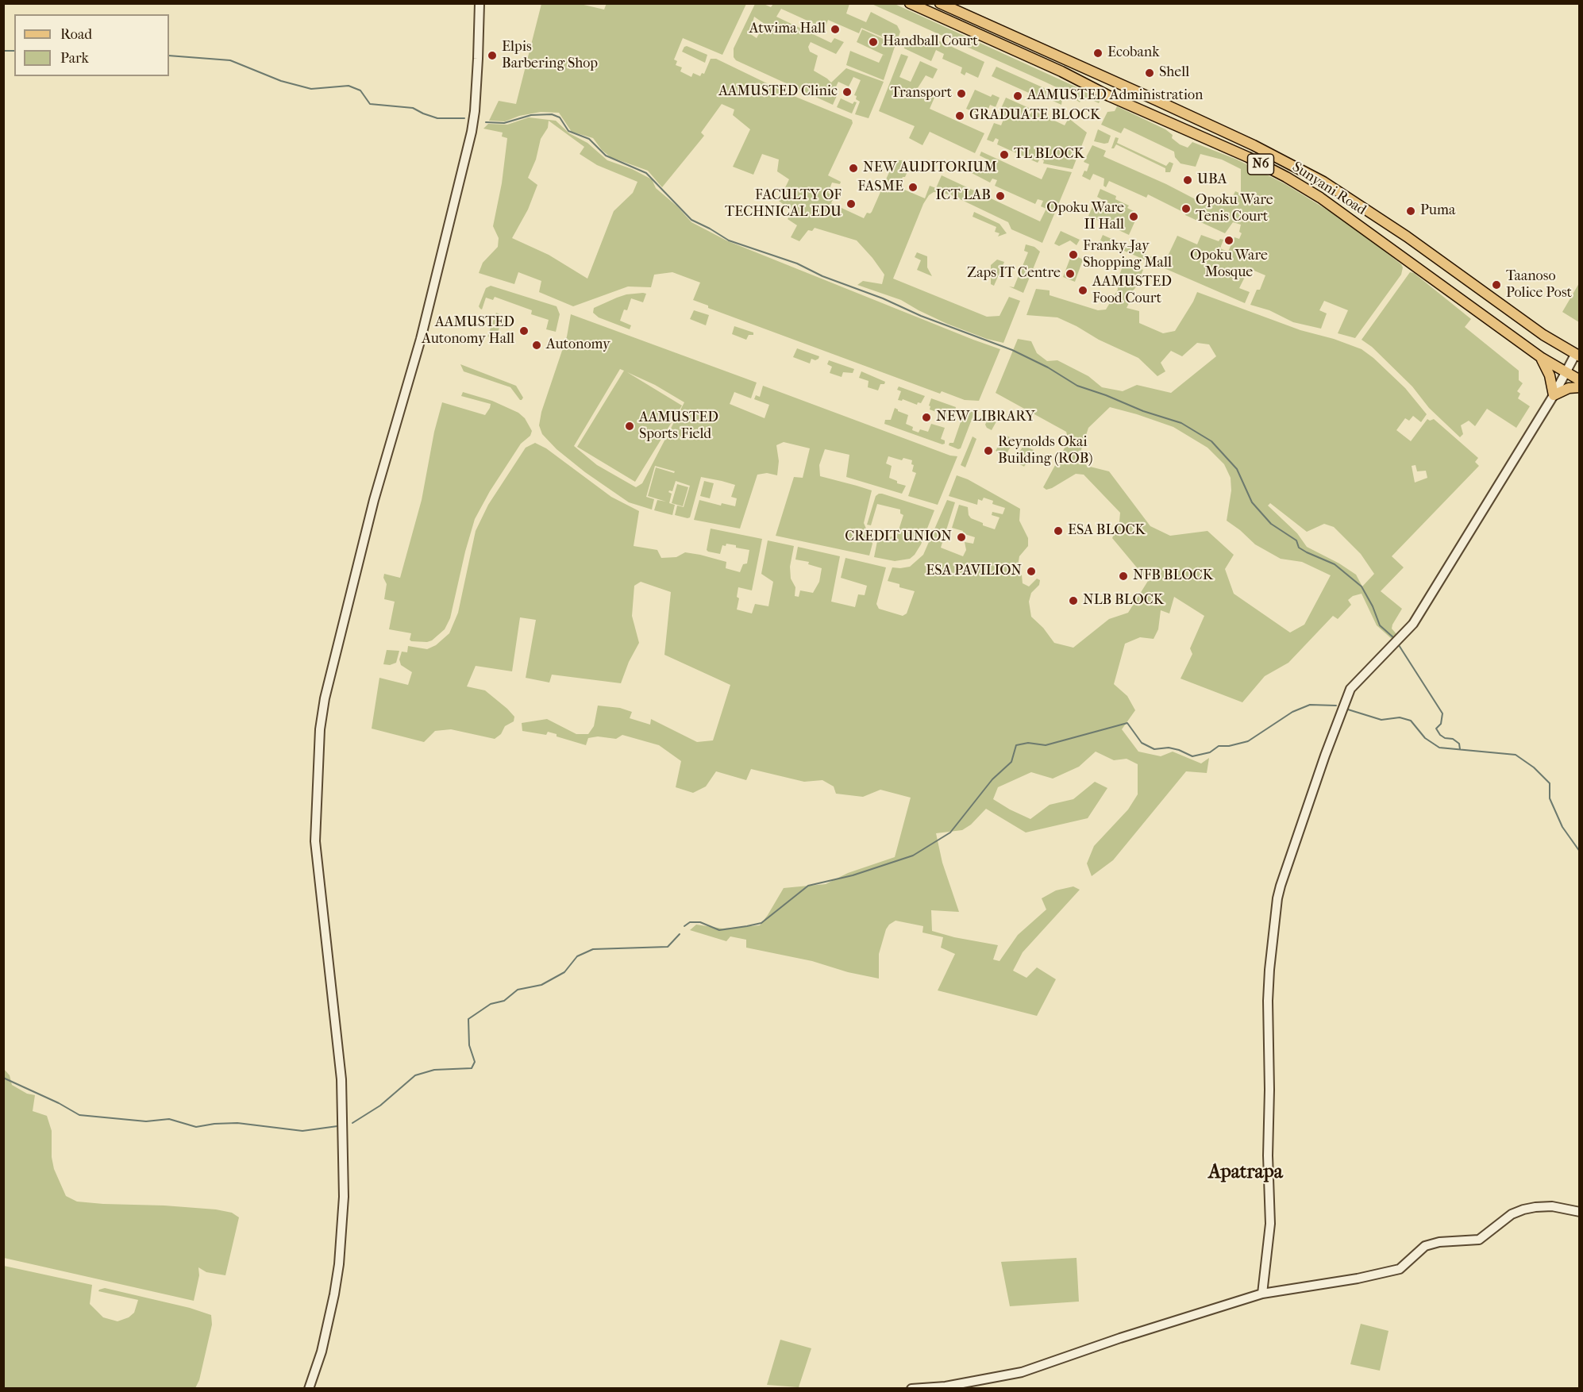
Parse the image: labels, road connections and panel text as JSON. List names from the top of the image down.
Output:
{
  "streets": {
    "main road": ["N6", "Sunyani Road"]
  },
  "districts": ["Apatrapa"],
  "places": [
    "Atwima Hall",
    "Handball Court",
    "Ecobank",
    "Elpis Barbering Shop",
    "Shell",
    "AAMUSTED Clinic",
    "Transport",
    "AAMUSTED Administration",
    "GRADUATE BLOCK",
    "TL BLOCK",
    "NEW AUDITORIUM",
    "UBA",
    "FASME",
    "ICT LAB",
    "FACULTY OF TECHNICAL EDU",
    "Opoku Ware Tenis Court",
    "Puma",
    "Opoku Ware II Hall",
    "Opoku Ware Mosque",
    "Franky-Jay Shopping Mall",
    "Zaps IT Centre",
    "Taanoso Police Post",
    "AAMUSTED Food Court",
    "AAMUSTED Autonomy Hall",
    "Autonomy",
    "NEW LIBRARY",
    "AAMUSTED Sports Field",
    "Reynolds Okai Building (ROB)",
    "ESA BLOCK",
    "CREDIT UNION",
    "ESA PAVILION",
    "NFB BLOCK",
    "NLB BLOCK"
  ],
  "legend": ["Road", "Park"]
}
